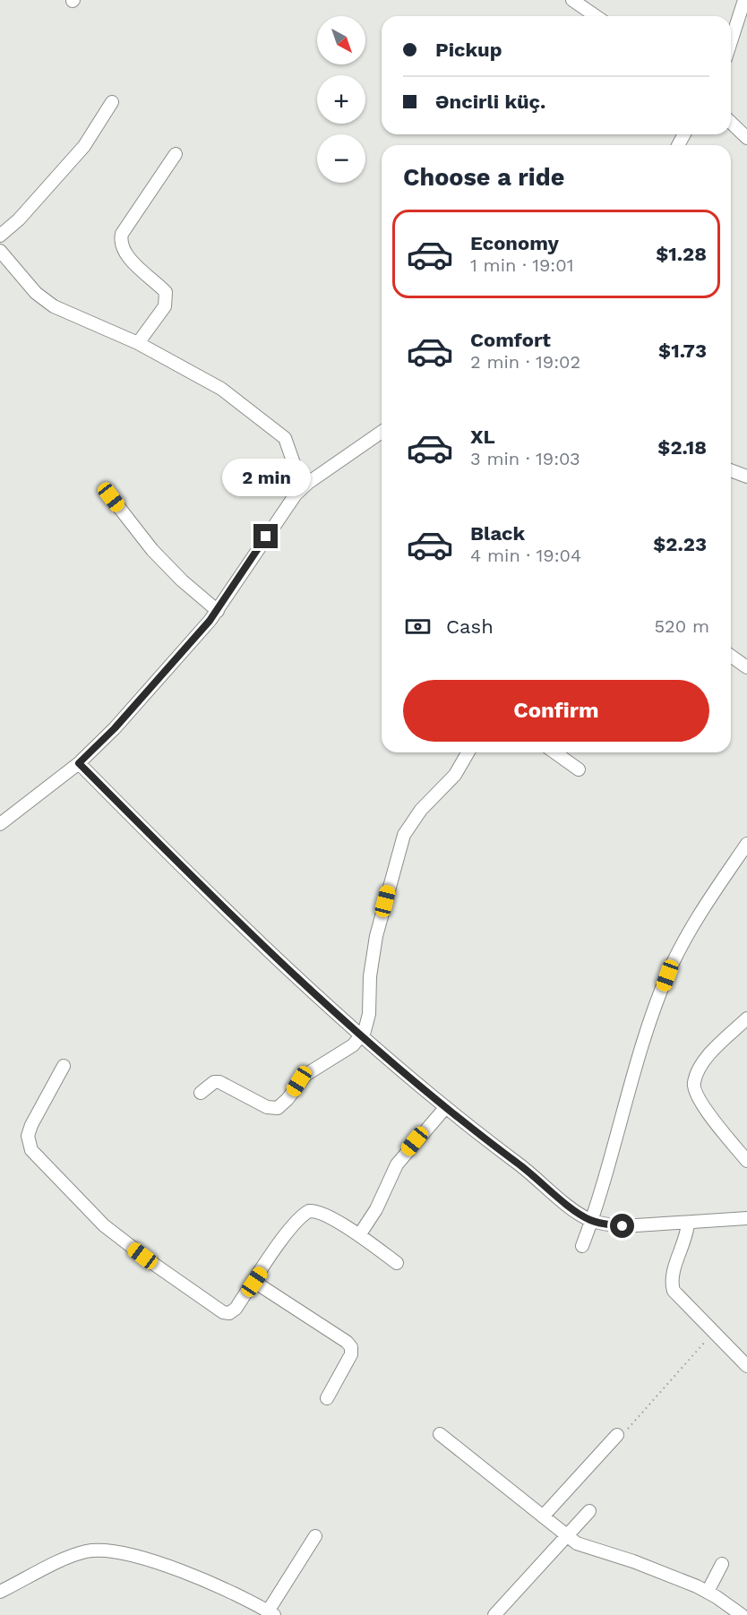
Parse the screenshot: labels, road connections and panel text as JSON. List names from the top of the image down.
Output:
{
  "north": "bottom right",
  "page": {
    "map_buttons": ["+", "−"],
    "banner": ["Pickup", "Əncirli küç."],
    "heading": "Choose a ride",
    "list": [
      {
        "name": "Economy",
        "note": "1 min · 19:01",
        "value": "$1.28"
      },
      {
        "name": "Comfort",
        "note": "2 min · 19:02",
        "value": "$1.73"
      },
      {
        "name": "XL",
        "note": "3 min · 19:03",
        "value": "$2.18"
      },
      {
        "name": "Black",
        "note": "4 min · 19:04",
        "value": "$2.23"
      }
    ],
    "bubble": "2 min",
    "pay": ["Cash", "520 m"],
    "buttons": "Confirm"
  }
}
